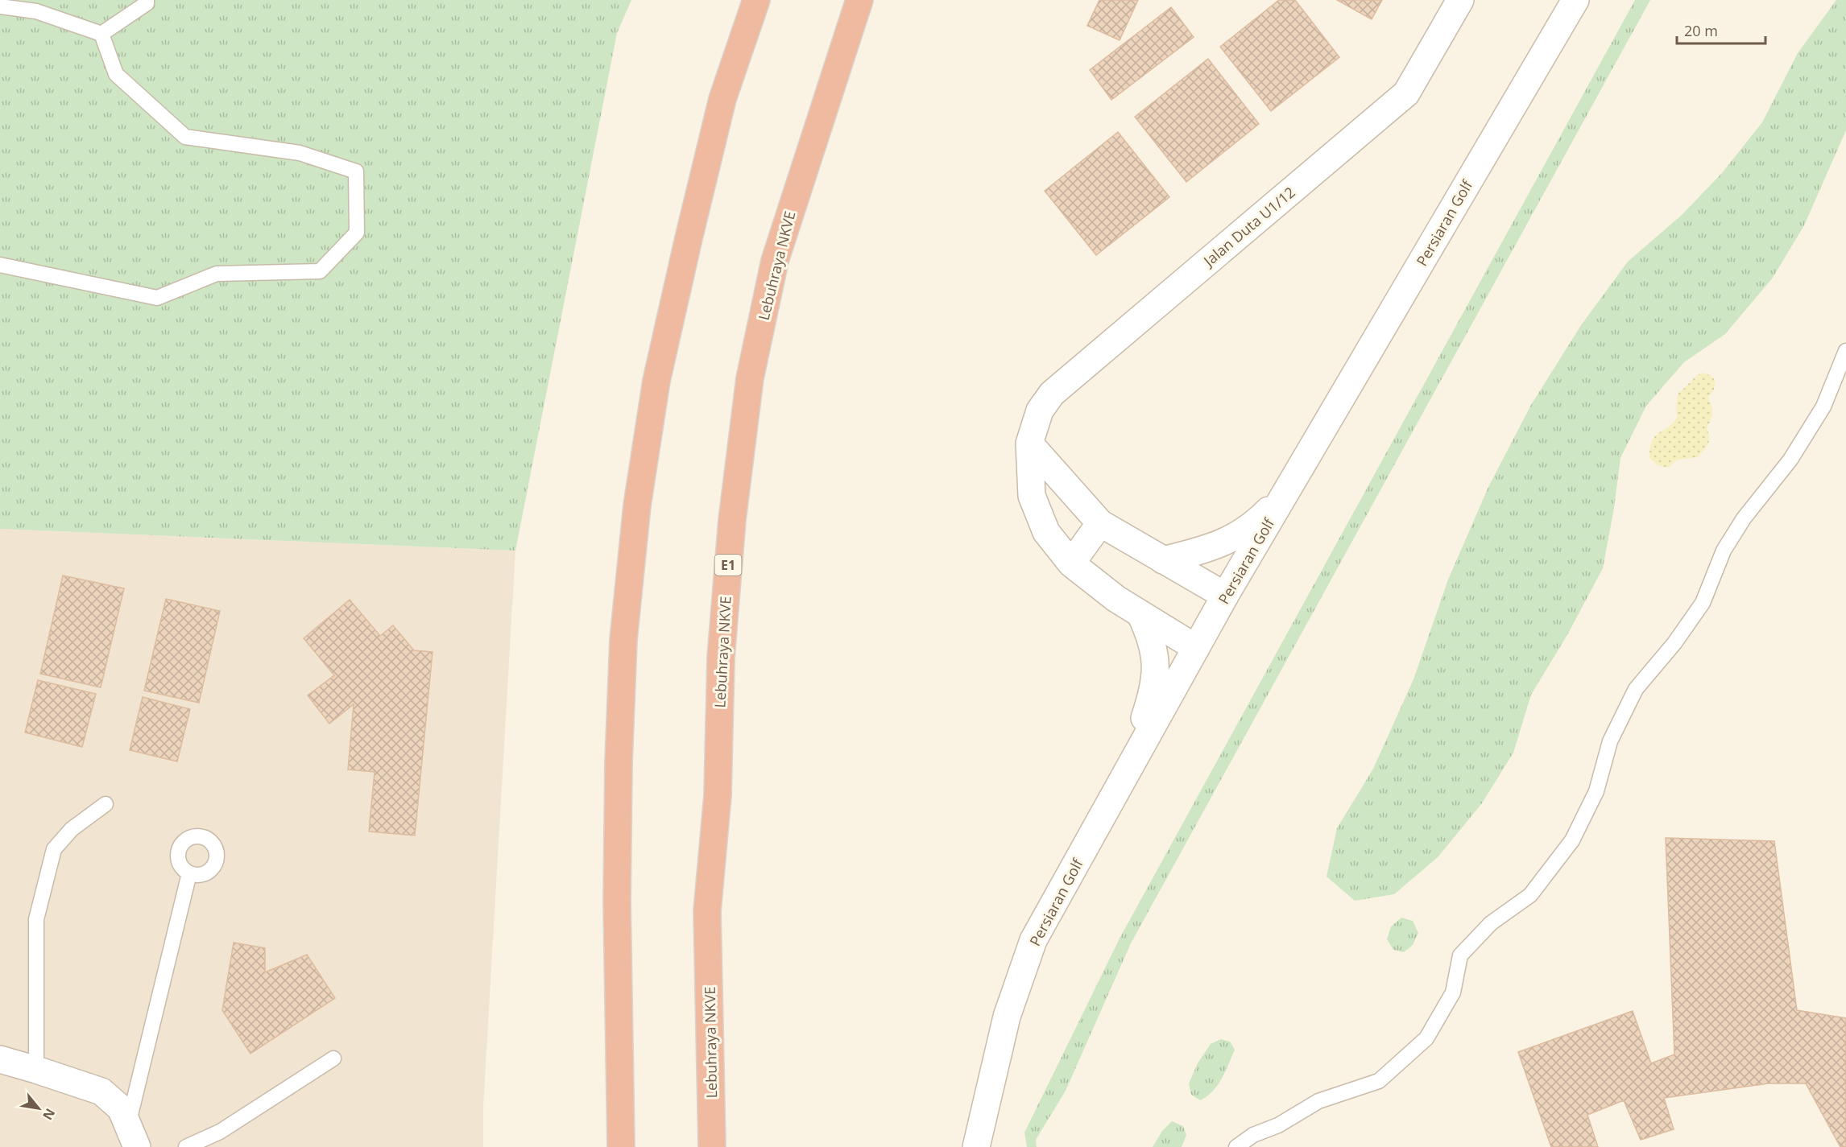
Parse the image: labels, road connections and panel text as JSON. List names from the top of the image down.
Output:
{
  "streets": {
    "highway": ["Lebuhraya NKVE", "E1"],
    "street": ["Persiaran Golf", "Jalan Duta U1/12"]
  },
  "scale_bar": "20 m",
  "north": "bottom right"
}
